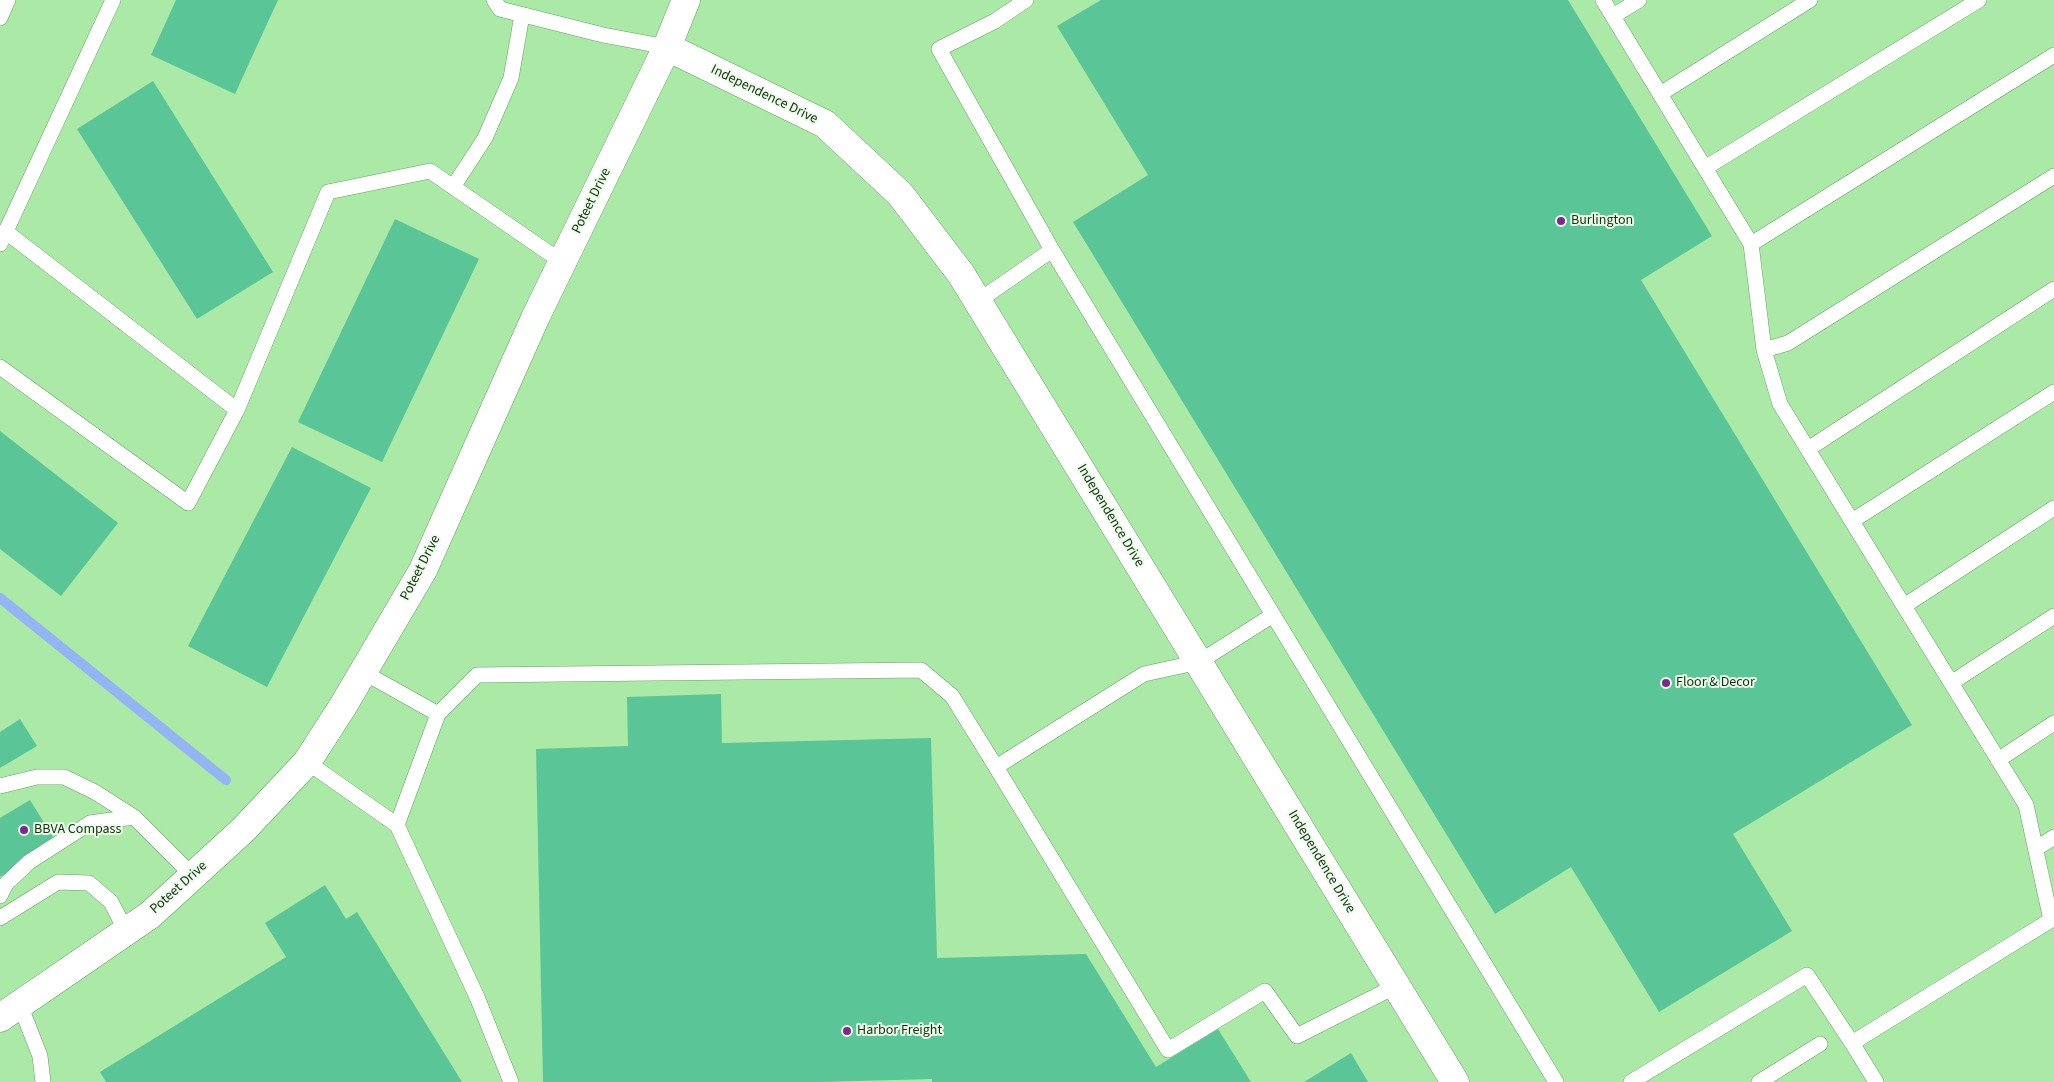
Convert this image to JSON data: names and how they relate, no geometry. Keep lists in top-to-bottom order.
{
  "streets": {
    "street": ["Independence Drive", "Poteet Drive"]
  },
  "crossings": [
    ["Independence Drive", "Poteet Drive"]
  ],
  "places": [
    "Burlington",
    "Floor & Decor",
    "BBVA Compass",
    "Harbor Freight"
  ]
}
